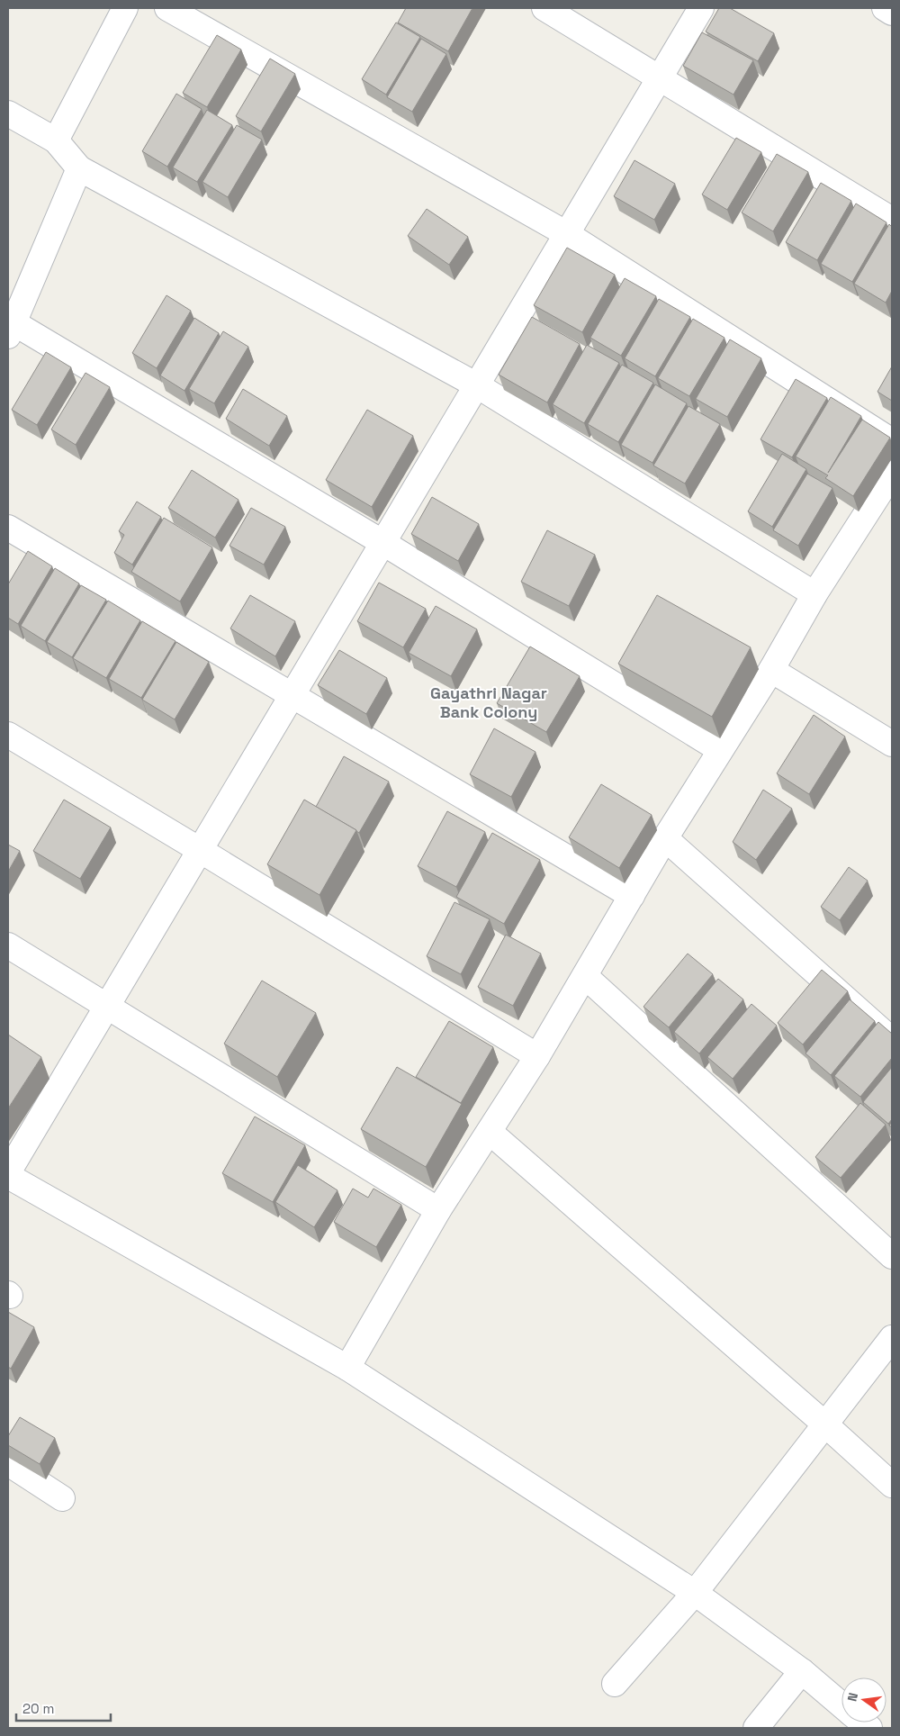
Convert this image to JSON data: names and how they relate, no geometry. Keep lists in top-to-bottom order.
{
  "districts": ["Gayathri Nagar Bank Colony"],
  "scale_bar": "20 m",
  "north": "left"
}
